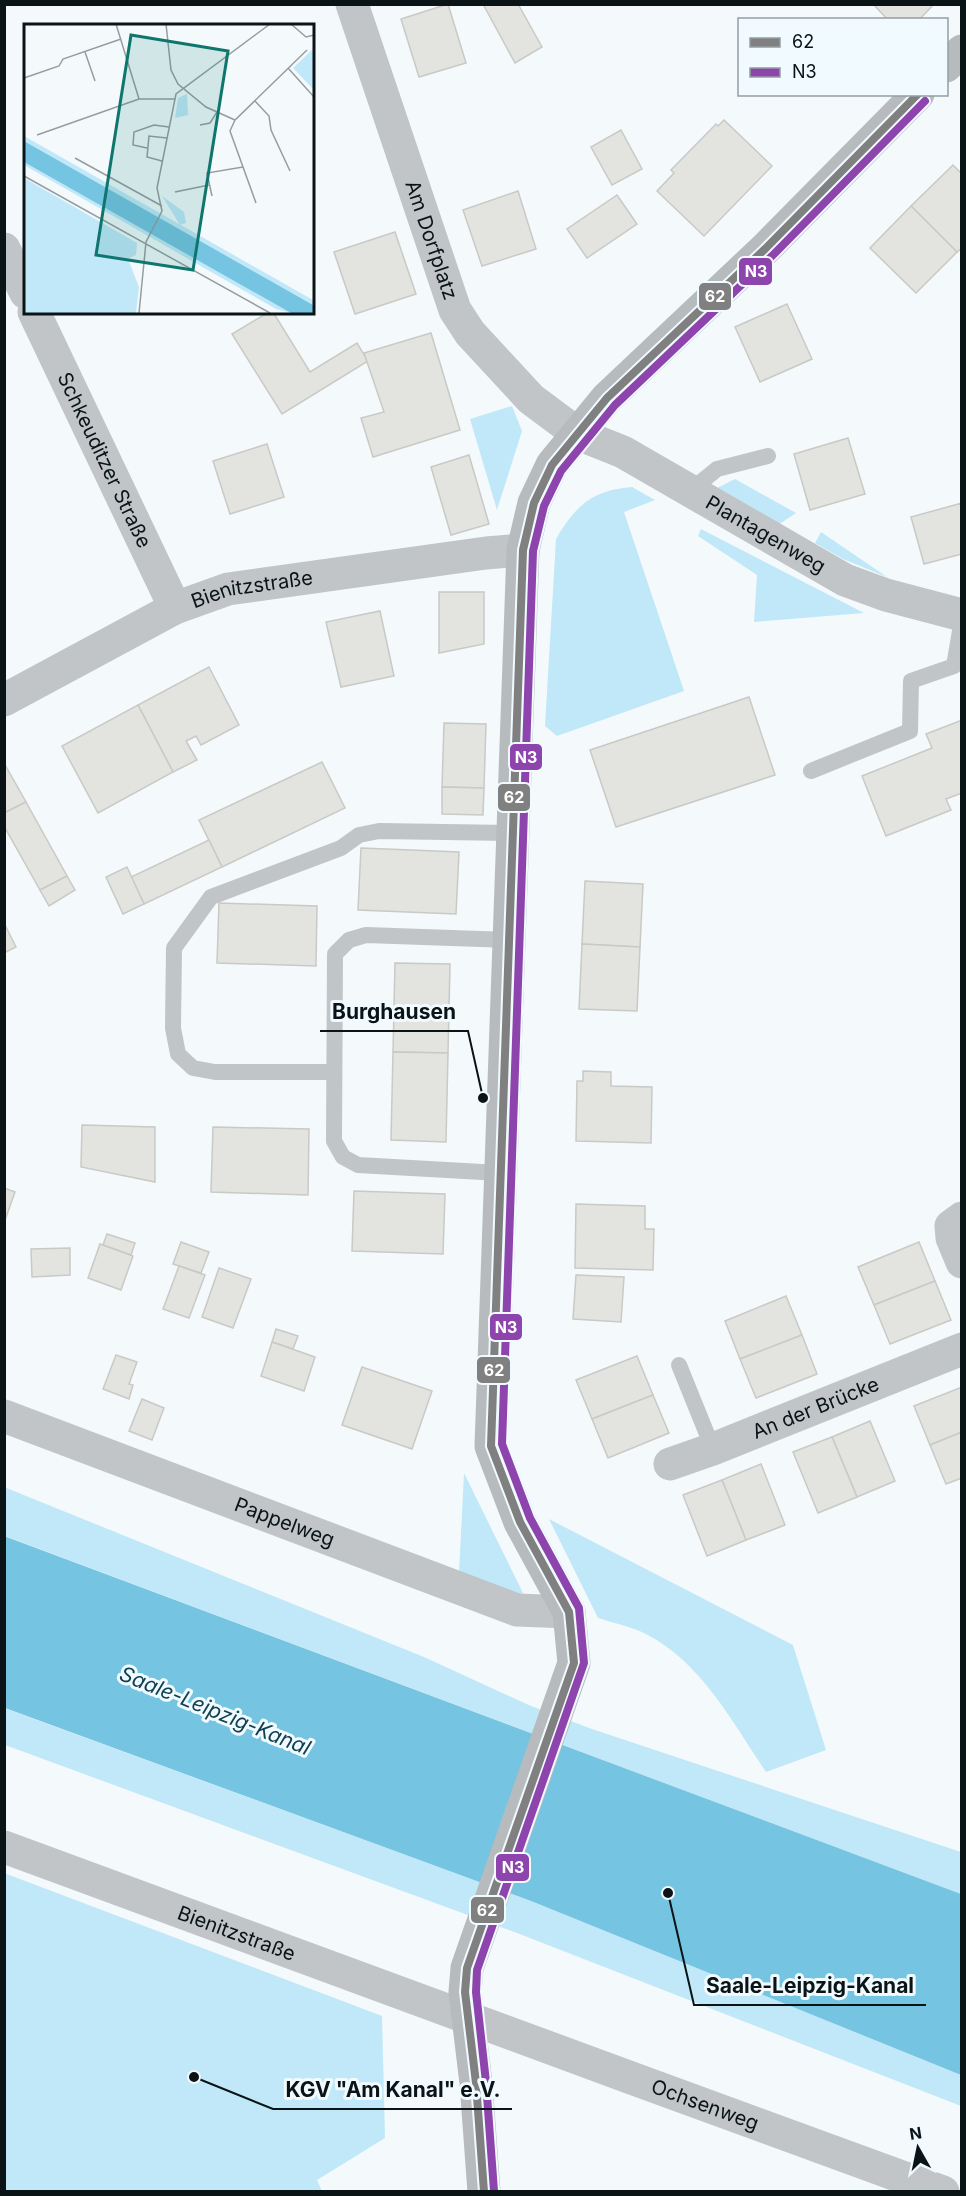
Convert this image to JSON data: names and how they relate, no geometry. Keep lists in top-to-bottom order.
{
  "streets": {
    "street": [
      "Am Dorfplatz",
      "Schkeuditzer Straße",
      "Plantagenweg",
      "Bienitzstraße",
      "An der Brücke",
      "Pappelweg",
      "Ochsenweg"
    ]
  },
  "crossings": [
    ["Am Dorfplatz", "Plantagenweg"],
    ["Schkeuditzer Straße", "Bienitzstraße"],
    ["Bienitzstraße", "Ochsenweg"]
  ],
  "water": ["Saale-Leipzig-Kanal"],
  "places": ["Burghausen", "Saale-Leipzig-Kanal", "KGV \"Am Kanal\" e.V."],
  "lines": ["transit line 62", "transit line N3"],
  "legend": ["62", "N3"],
  "north": "top"
}
